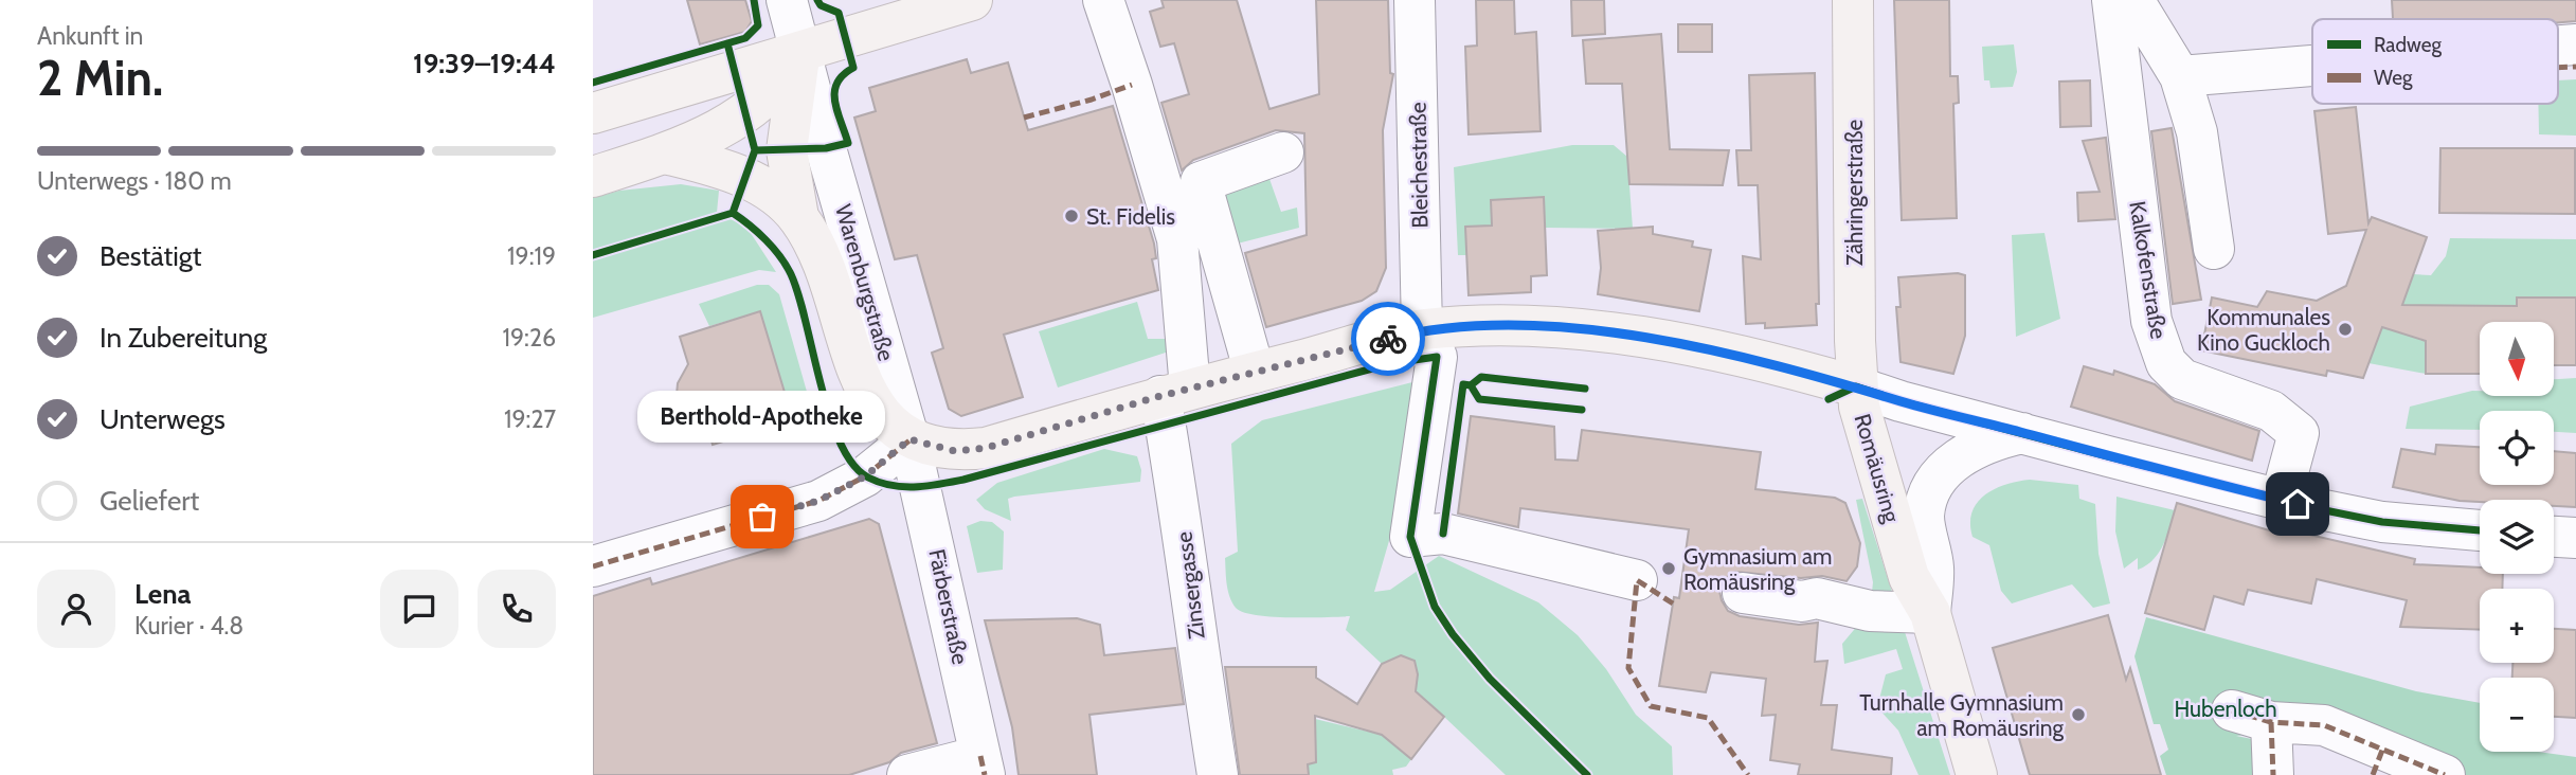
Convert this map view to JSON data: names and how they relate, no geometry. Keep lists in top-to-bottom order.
{
  "streets": {
    "main road": ["Zähringerstraße", "Warenburgstraße", "Romäusring"],
    "street": [
      "Bleichestraße",
      "Kalkofenstraße",
      "Zinsergasse",
      "Färberstraße"
    ]
  },
  "crossings": [
    ["Bleichestraße", "Romäusring"],
    ["Zähringerstraße", "Romäusring"],
    ["Warenburgstraße", "Romäusring"],
    ["Warenburgstraße", "Färberstraße"],
    ["Romäusring", "Zinsergasse"],
    ["Romäusring", "Färberstraße"]
  ],
  "parks": ["Hubenloch"],
  "places": [
    "St. Fidelis",
    "Kommunales Kino Guckloch",
    "Berthold-Apotheke",
    "Gymnasium am Romäusring",
    "Turnhalle Gymnasium am Romäusring"
  ],
  "legend": ["Radweg", "Weg"],
  "north": "bottom",
  "page": {
    "heading": ["2 Min.", "Ankunft in", "19:39–19:44"],
    "panel": ["Lena", "Kurier · 4.8"],
    "bar": "Unterwegs · 180 m",
    "list": [
      ["Bestätigt", "19:19"],
      ["In Zubereitung", "19:26"],
      ["Unterwegs", "19:27"],
      "Geliefert"
    ],
    "map_buttons": ["+", "−"],
    "bubble": "Berthold-Apotheke"
  }
}
